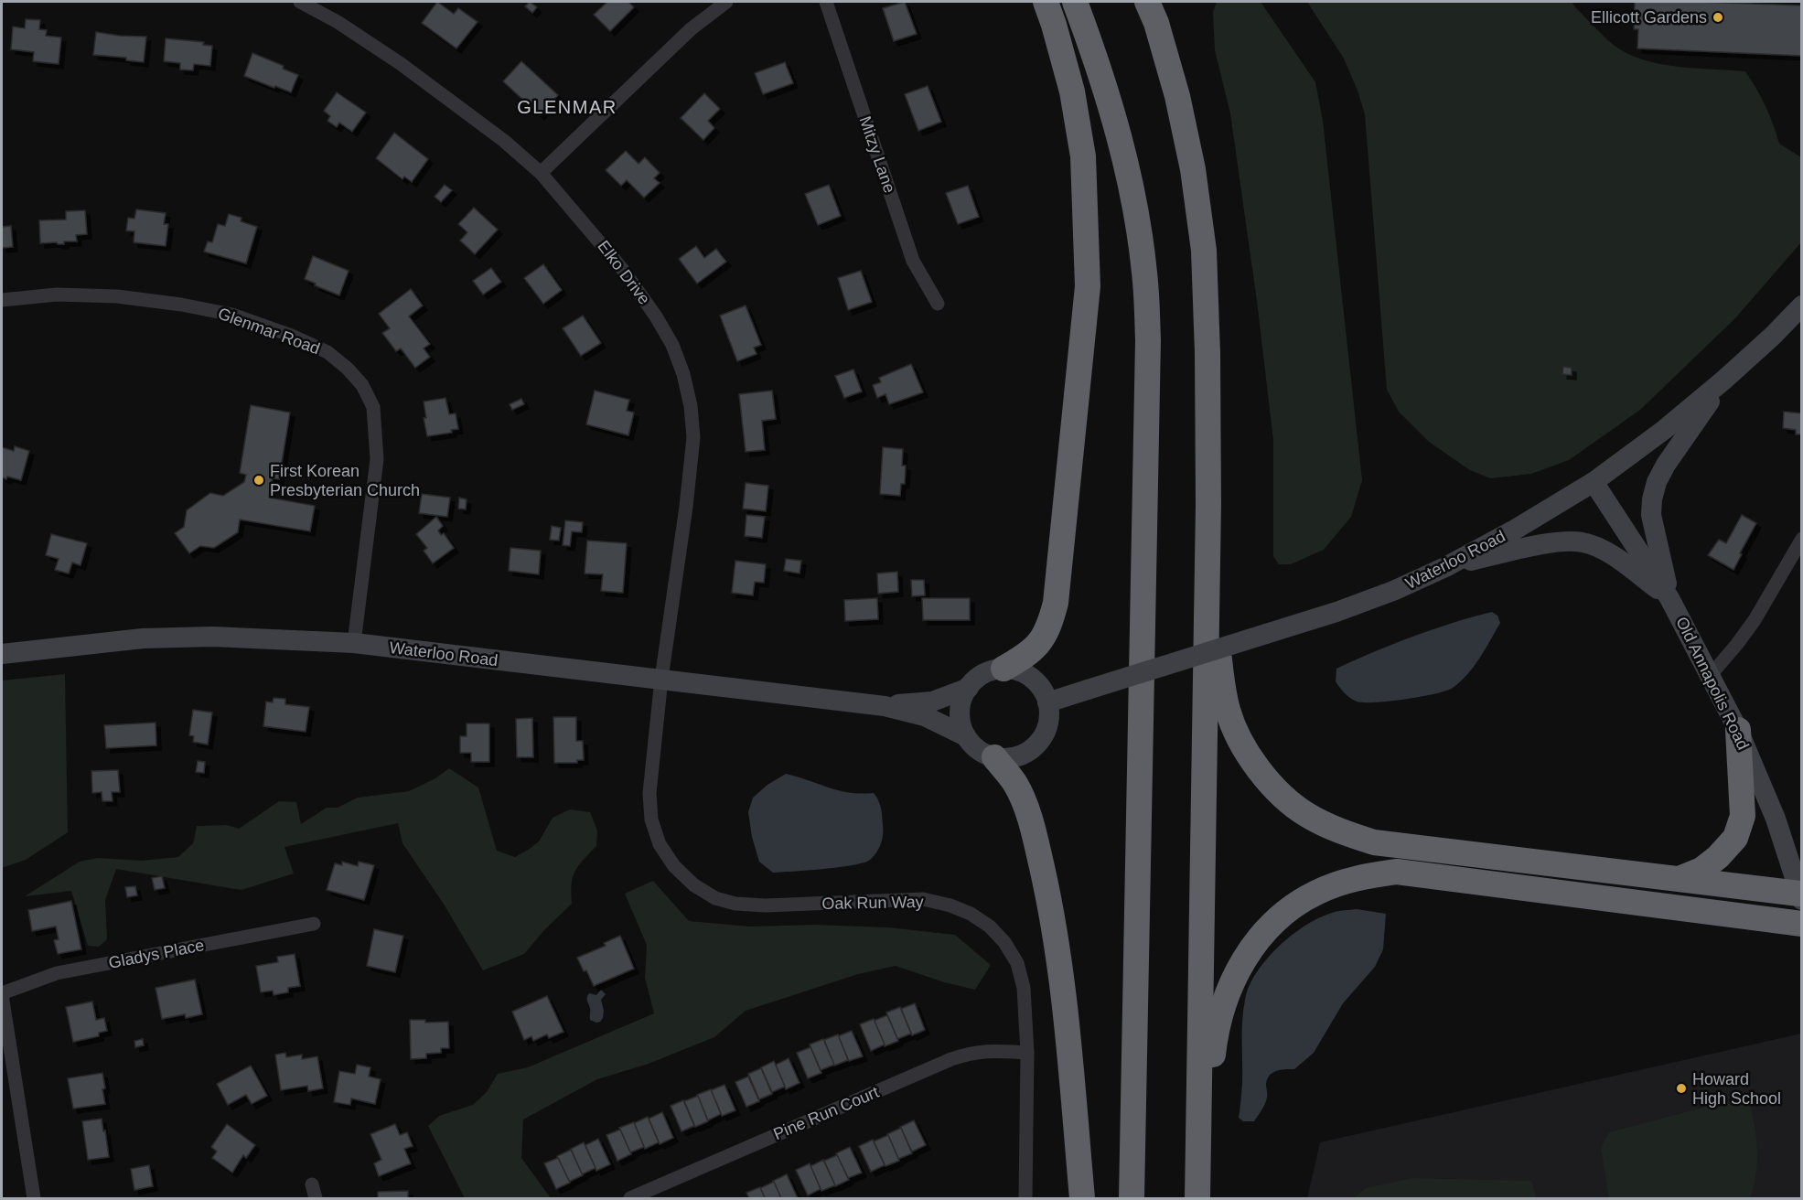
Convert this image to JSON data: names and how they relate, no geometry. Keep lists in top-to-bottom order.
{
  "streets": {
    "main road": ["Waterloo Road", "Old Annapolis Road"],
    "street": [
      "Mitzy Lane",
      "Elko Drive",
      "Glenmar Road",
      "Oak Run Way",
      "Gladys Place",
      "Pine Run Court"
    ]
  },
  "crossings": [
    ["Elko Drive", "Waterloo Road"],
    ["Elko Drive", "Oak Run Way"],
    ["Glenmar Road", "Waterloo Road"],
    ["Waterloo Road", "Old Annapolis Road"],
    ["Waterloo Road", "Oak Run Way"],
    ["Oak Run Way", "Pine Run Court"]
  ],
  "districts": ["GLENMAR"],
  "places": ["Ellicott Gardens", "First Korean Presbyterian Church", "Howard High School"]
}
